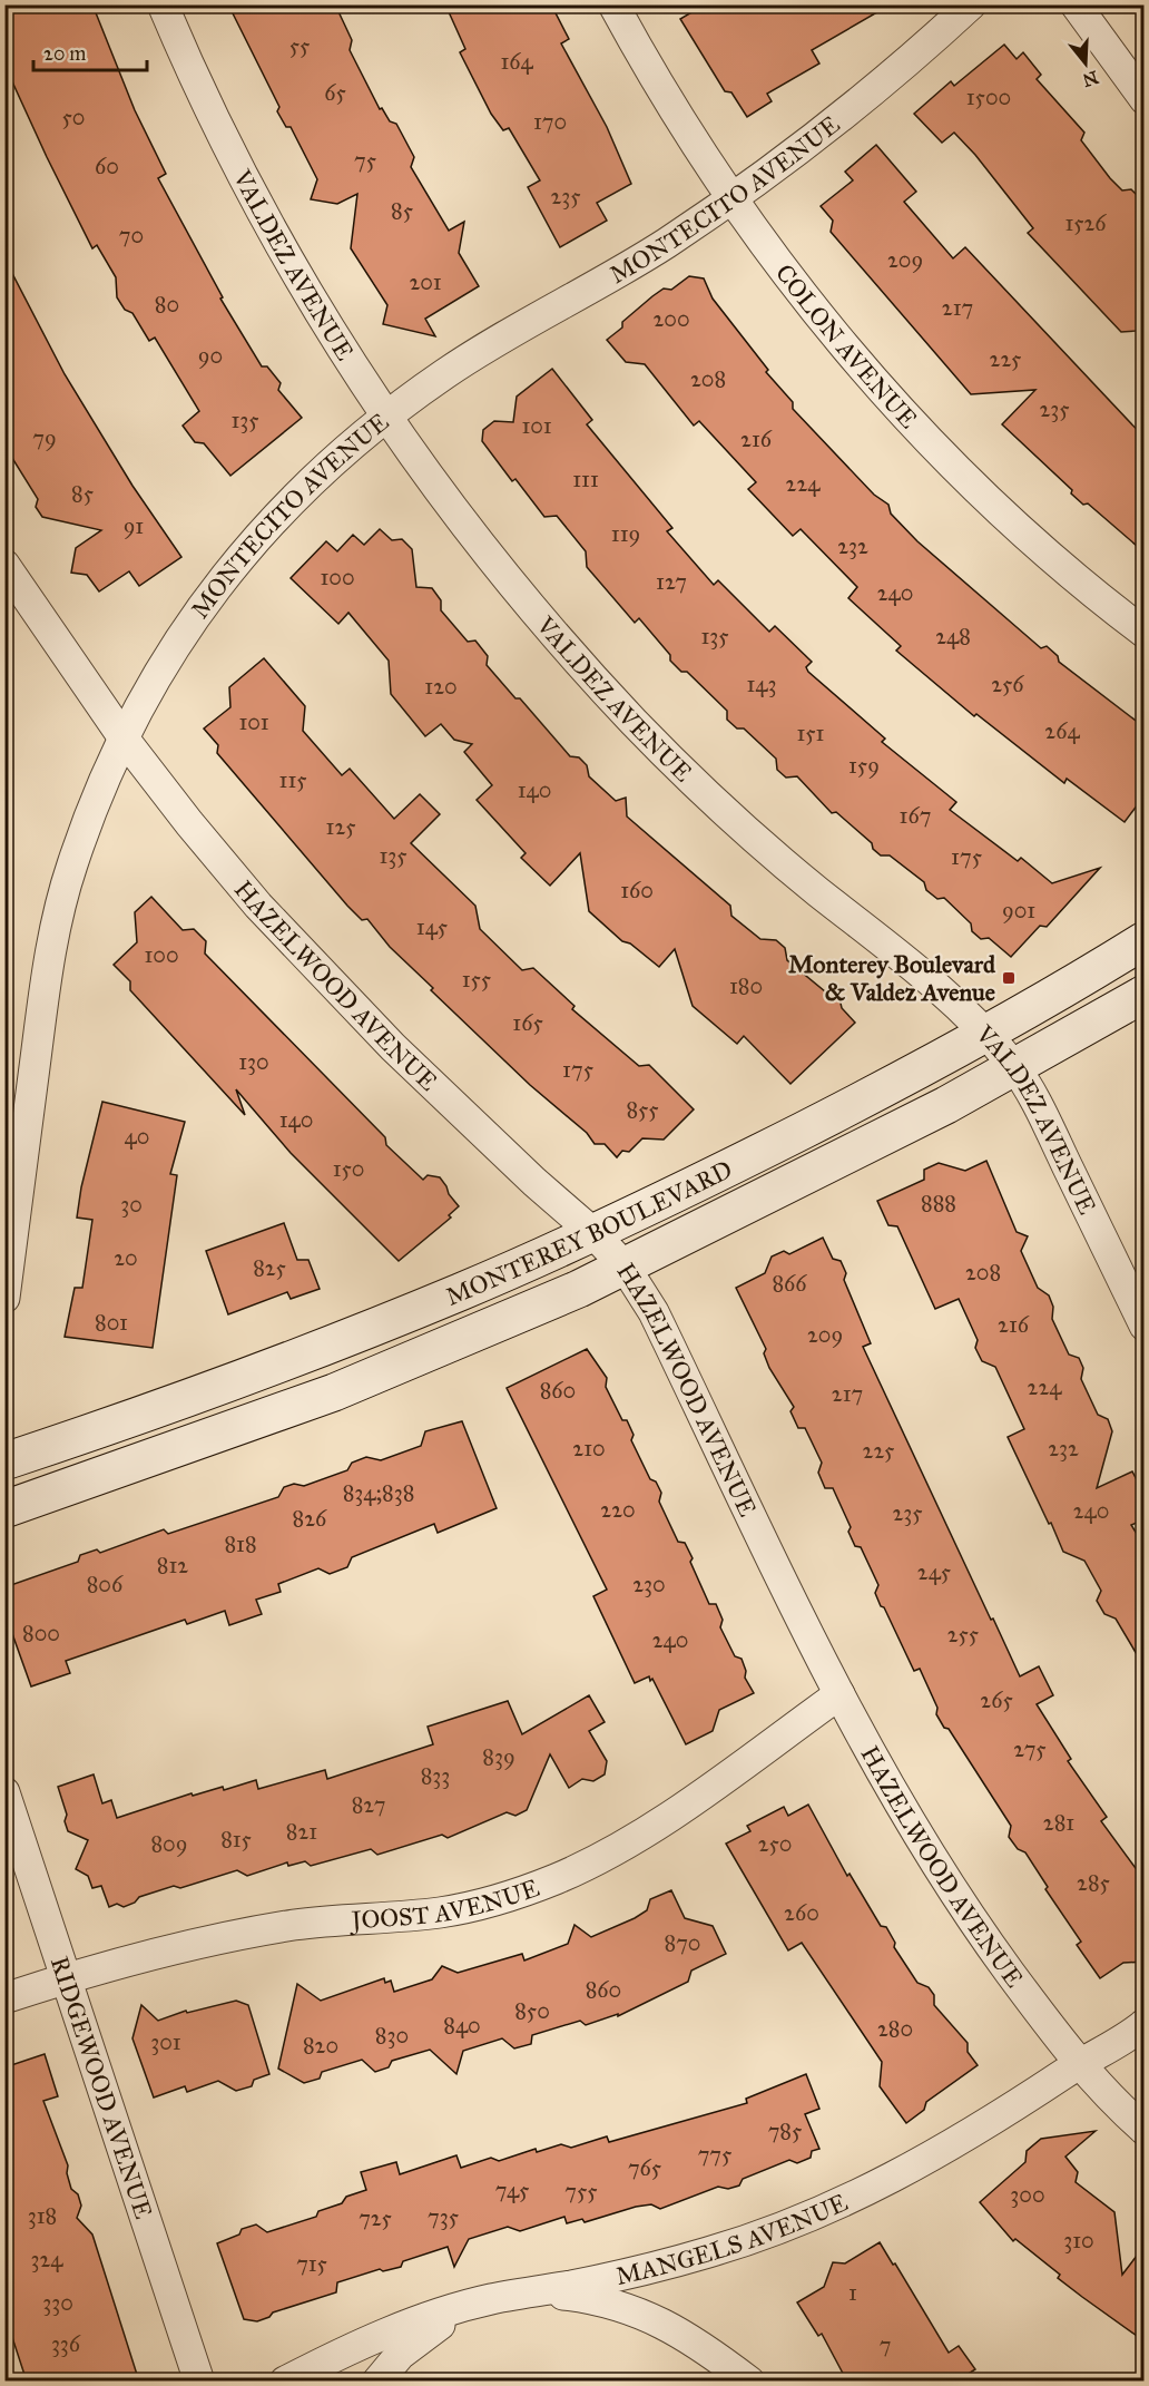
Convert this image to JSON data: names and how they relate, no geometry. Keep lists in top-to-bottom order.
{
  "streets": {
    "main road": ["MONTEREY BOULEVARD"],
    "street": [
      "MONTECITO AVENUE",
      "VALDEZ AVENUE",
      "COLON AVENUE",
      "HAZELWOOD AVENUE",
      "JOOST AVENUE",
      "RIDGEWOOD AVENUE",
      "MANGELS AVENUE"
    ]
  },
  "crossings": [
    ["MONTECITO AVENUE", "VALDEZ AVENUE"],
    ["MONTECITO AVENUE", "COLON AVENUE"],
    ["MONTECITO AVENUE", "HAZELWOOD AVENUE"],
    ["VALDEZ AVENUE", "MONTEREY BOULEVARD"],
    ["HAZELWOOD AVENUE", "MONTEREY BOULEVARD"],
    ["HAZELWOOD AVENUE", "JOOST AVENUE"],
    ["HAZELWOOD AVENUE", "MANGELS AVENUE"],
    ["JOOST AVENUE", "RIDGEWOOD AVENUE"]
  ],
  "places": {
    "transit": ["Monterey Boulevard & Valdez Avenue"]
  },
  "house_numbers": [
    "55",
    "164",
    "65",
    "1500",
    "50",
    "170",
    "75",
    "60",
    "235",
    "85",
    "1526",
    "70",
    "209",
    "201",
    "80",
    "217",
    "200",
    "90",
    "225",
    "208",
    "235",
    "135",
    "101",
    "79",
    "216",
    "111",
    "224",
    "85",
    "91",
    "119",
    "232",
    "100",
    "127",
    "240",
    "135",
    "248",
    "143",
    "256",
    "120",
    "101",
    "264",
    "151",
    "159",
    "115",
    "140",
    "167",
    "125",
    "135",
    "175",
    "160",
    "901",
    "145",
    "100",
    "155",
    "180",
    "165",
    "130",
    "175",
    "855",
    "140",
    "40",
    "150",
    "888",
    "30",
    "20",
    "825",
    "208",
    "866",
    "801",
    "216",
    "209",
    "224",
    "860",
    "217",
    "210",
    "232",
    "225",
    "834;838",
    "220",
    "240",
    "235",
    "826",
    "818",
    "812",
    "245",
    "806",
    "230",
    "800",
    "255",
    "240",
    "265",
    "275",
    "839",
    "833",
    "827",
    "281",
    "821",
    "815",
    "809",
    "250",
    "285",
    "260",
    "870",
    "860",
    "850",
    "840",
    "280",
    "830",
    "301",
    "820",
    "785",
    "775",
    "765",
    "745",
    "755",
    "300",
    "318",
    "735",
    "725",
    "310",
    "324",
    "715",
    "1",
    "330",
    "336",
    "7"
  ],
  "scale_bar": "20 m",
  "north": "bottom"
}
